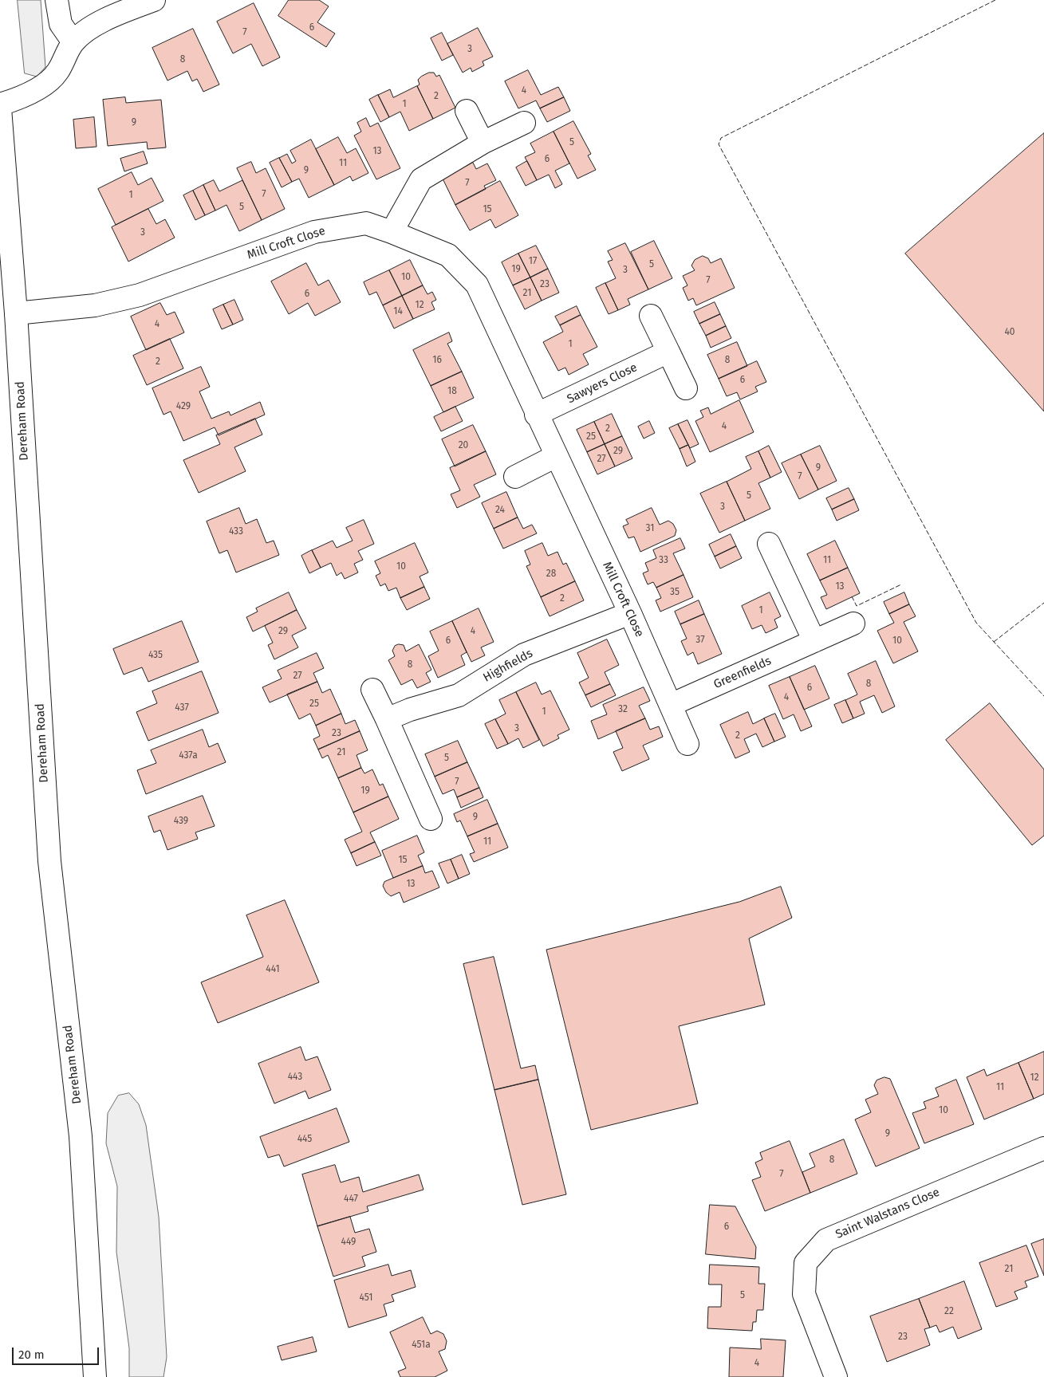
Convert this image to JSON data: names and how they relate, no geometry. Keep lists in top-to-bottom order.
{
  "streets": {
    "main road": [
      "Mill Croft Close",
      "Sawyers Close",
      "Dereham Road",
      "Highfields",
      "Greenfields",
      "Saint Walstans Close"
    ]
  },
  "crossings": [
    ["Mill Croft Close", "Sawyers Close"],
    ["Mill Croft Close", "Dereham Road"],
    ["Mill Croft Close", "Highfields"],
    ["Mill Croft Close", "Greenfields"]
  ],
  "house_numbers": [
    "6",
    "7",
    "3",
    "8",
    "4",
    "2",
    "1",
    "9",
    "5",
    "13",
    "6",
    "11",
    "9",
    "7",
    "7",
    "1",
    "5",
    "15",
    "3",
    "17",
    "5",
    "19",
    "3",
    "10",
    "7",
    "23",
    "21",
    "6",
    "12",
    "14",
    "4",
    "40",
    "1",
    "16",
    "8",
    "2",
    "6",
    "18",
    "429",
    "4",
    "2",
    "25",
    "20",
    "29",
    "27",
    "9",
    "7",
    "5",
    "3",
    "24",
    "31",
    "433",
    "33",
    "11",
    "10",
    "28",
    "13",
    "35",
    "2",
    "1",
    "29",
    "4",
    "37",
    "6",
    "10",
    "435",
    "8",
    "27",
    "8",
    "6",
    "4",
    "25",
    "437",
    "32",
    "1",
    "3",
    "23",
    "2",
    "21",
    "437a",
    "5",
    "7",
    "19",
    "9",
    "439",
    "11",
    "15",
    "13",
    "441",
    "443",
    "12",
    "11",
    "10",
    "9",
    "445",
    "8",
    "7",
    "447",
    "6",
    "449",
    "21",
    "5",
    "451",
    "22",
    "23",
    "451a",
    "4"
  ],
  "scale_bar": "20 m"
}
